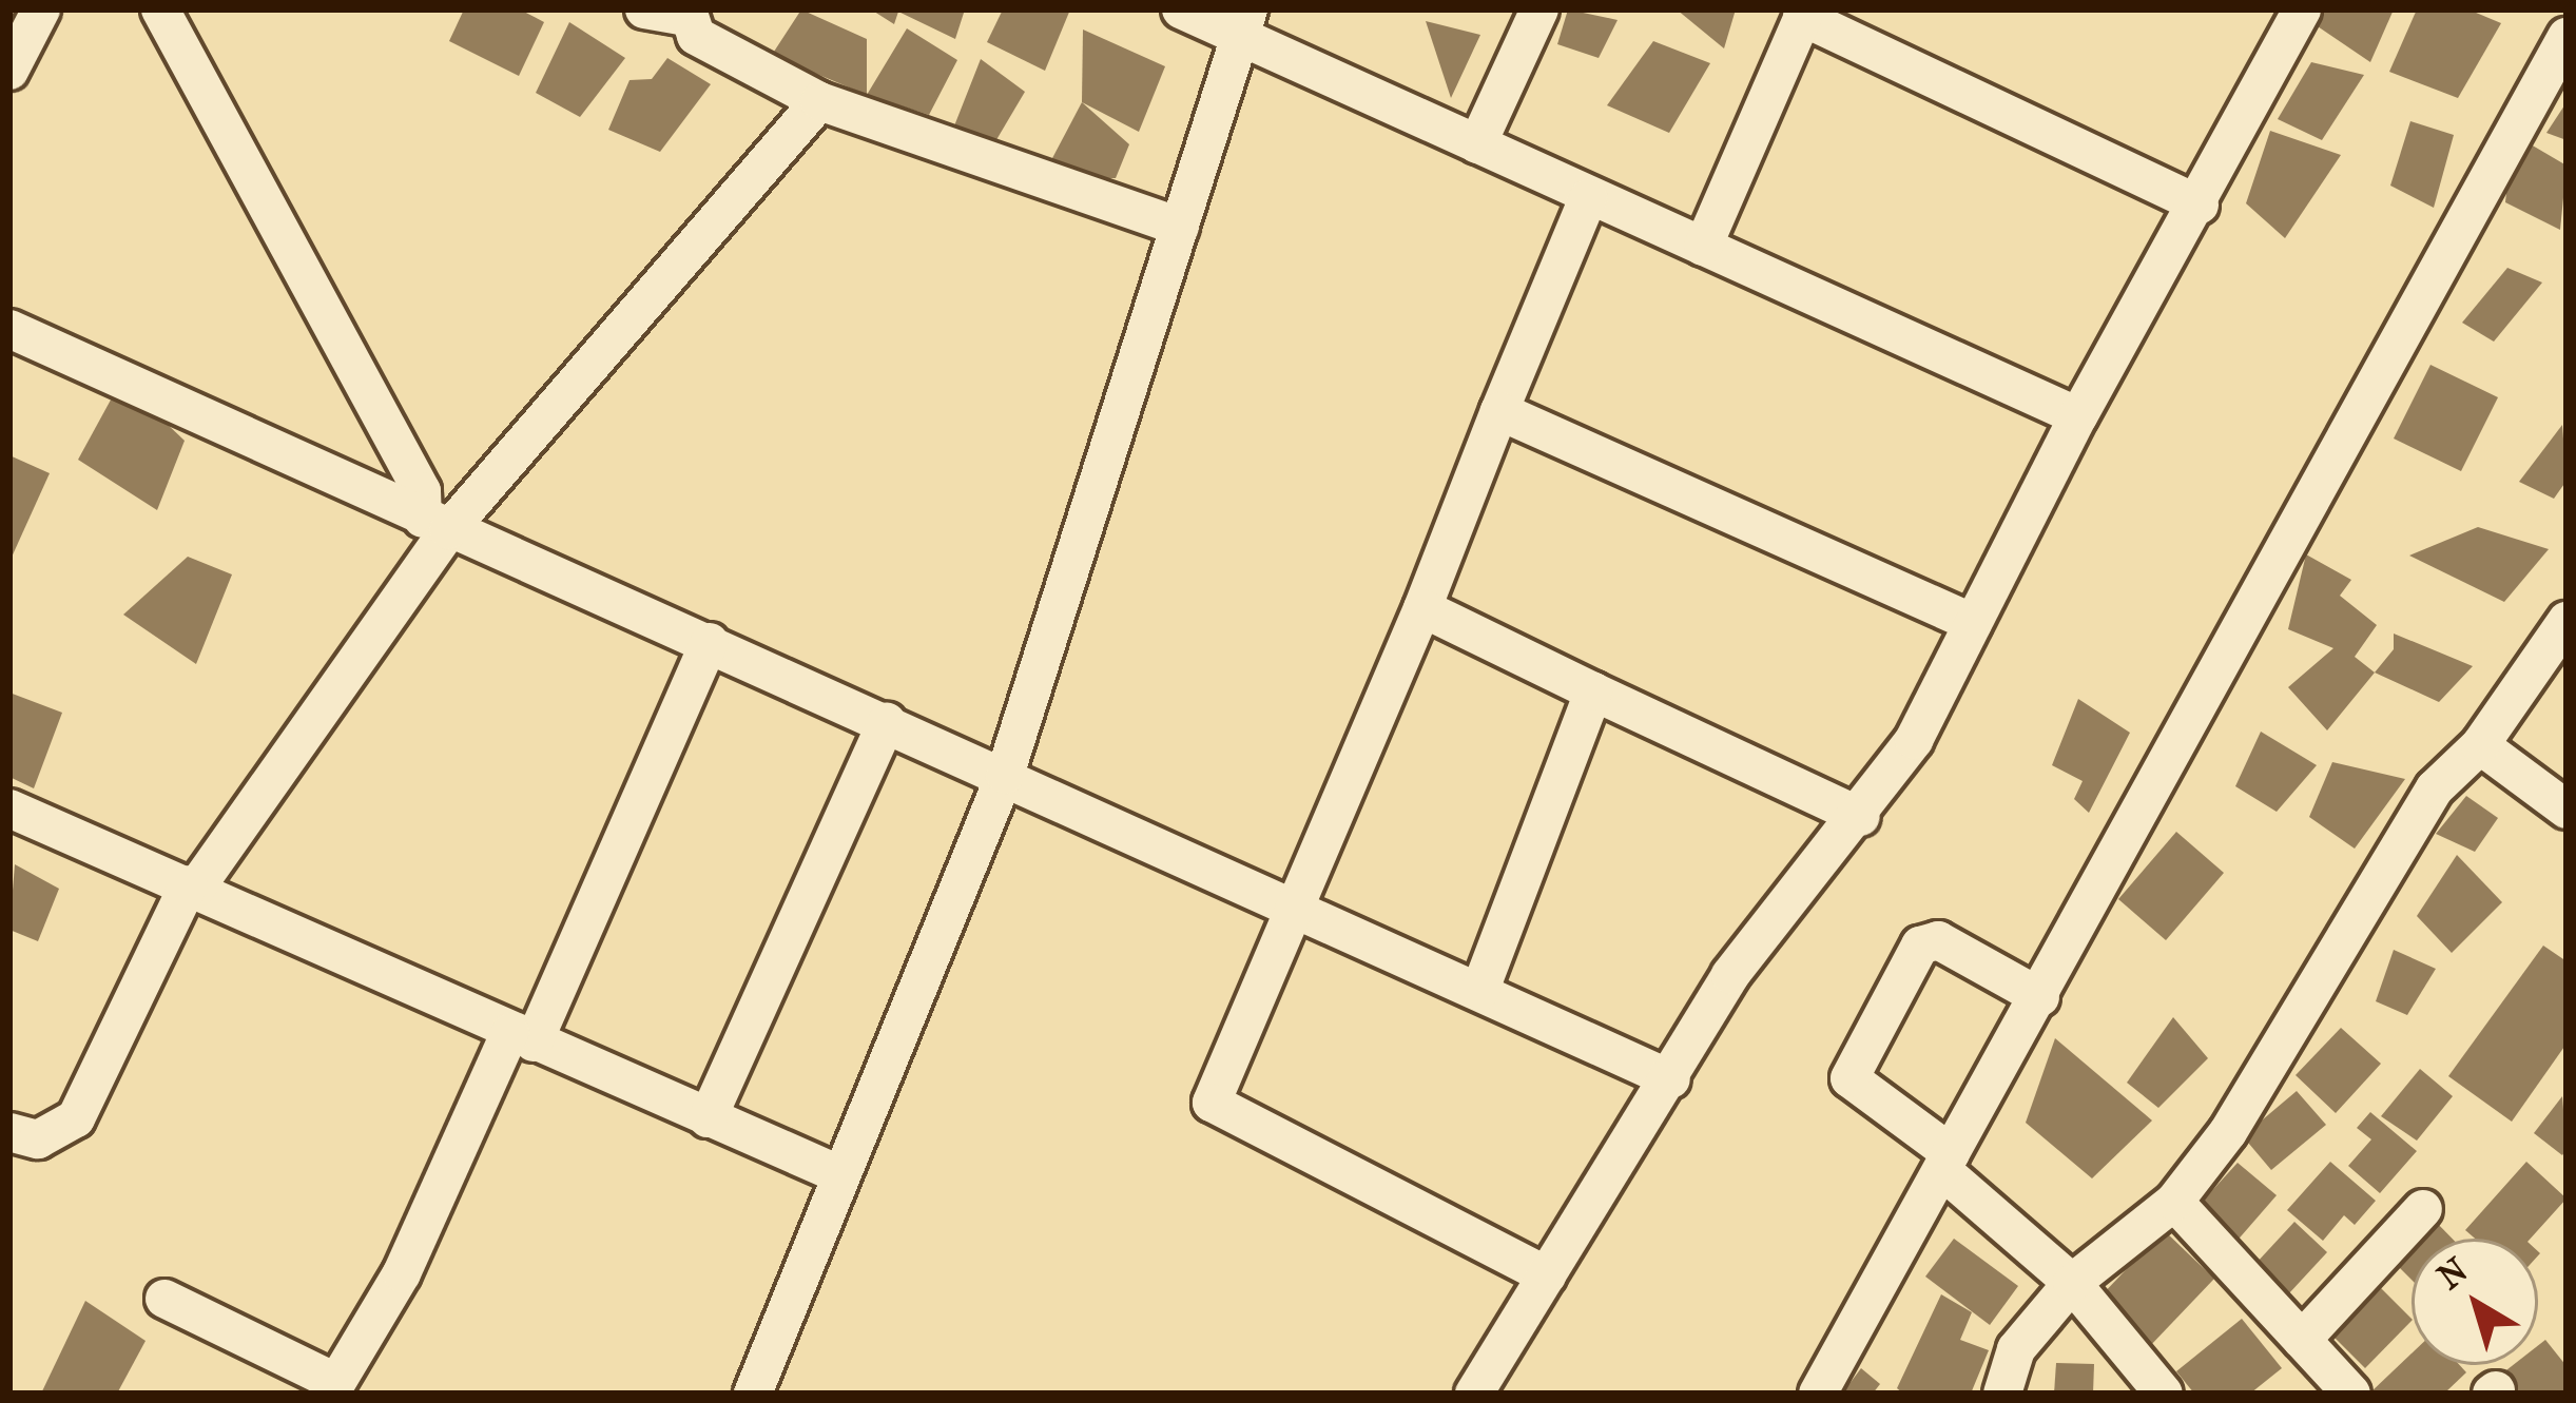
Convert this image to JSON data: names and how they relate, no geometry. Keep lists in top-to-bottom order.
{
  "north": "top left"
}
